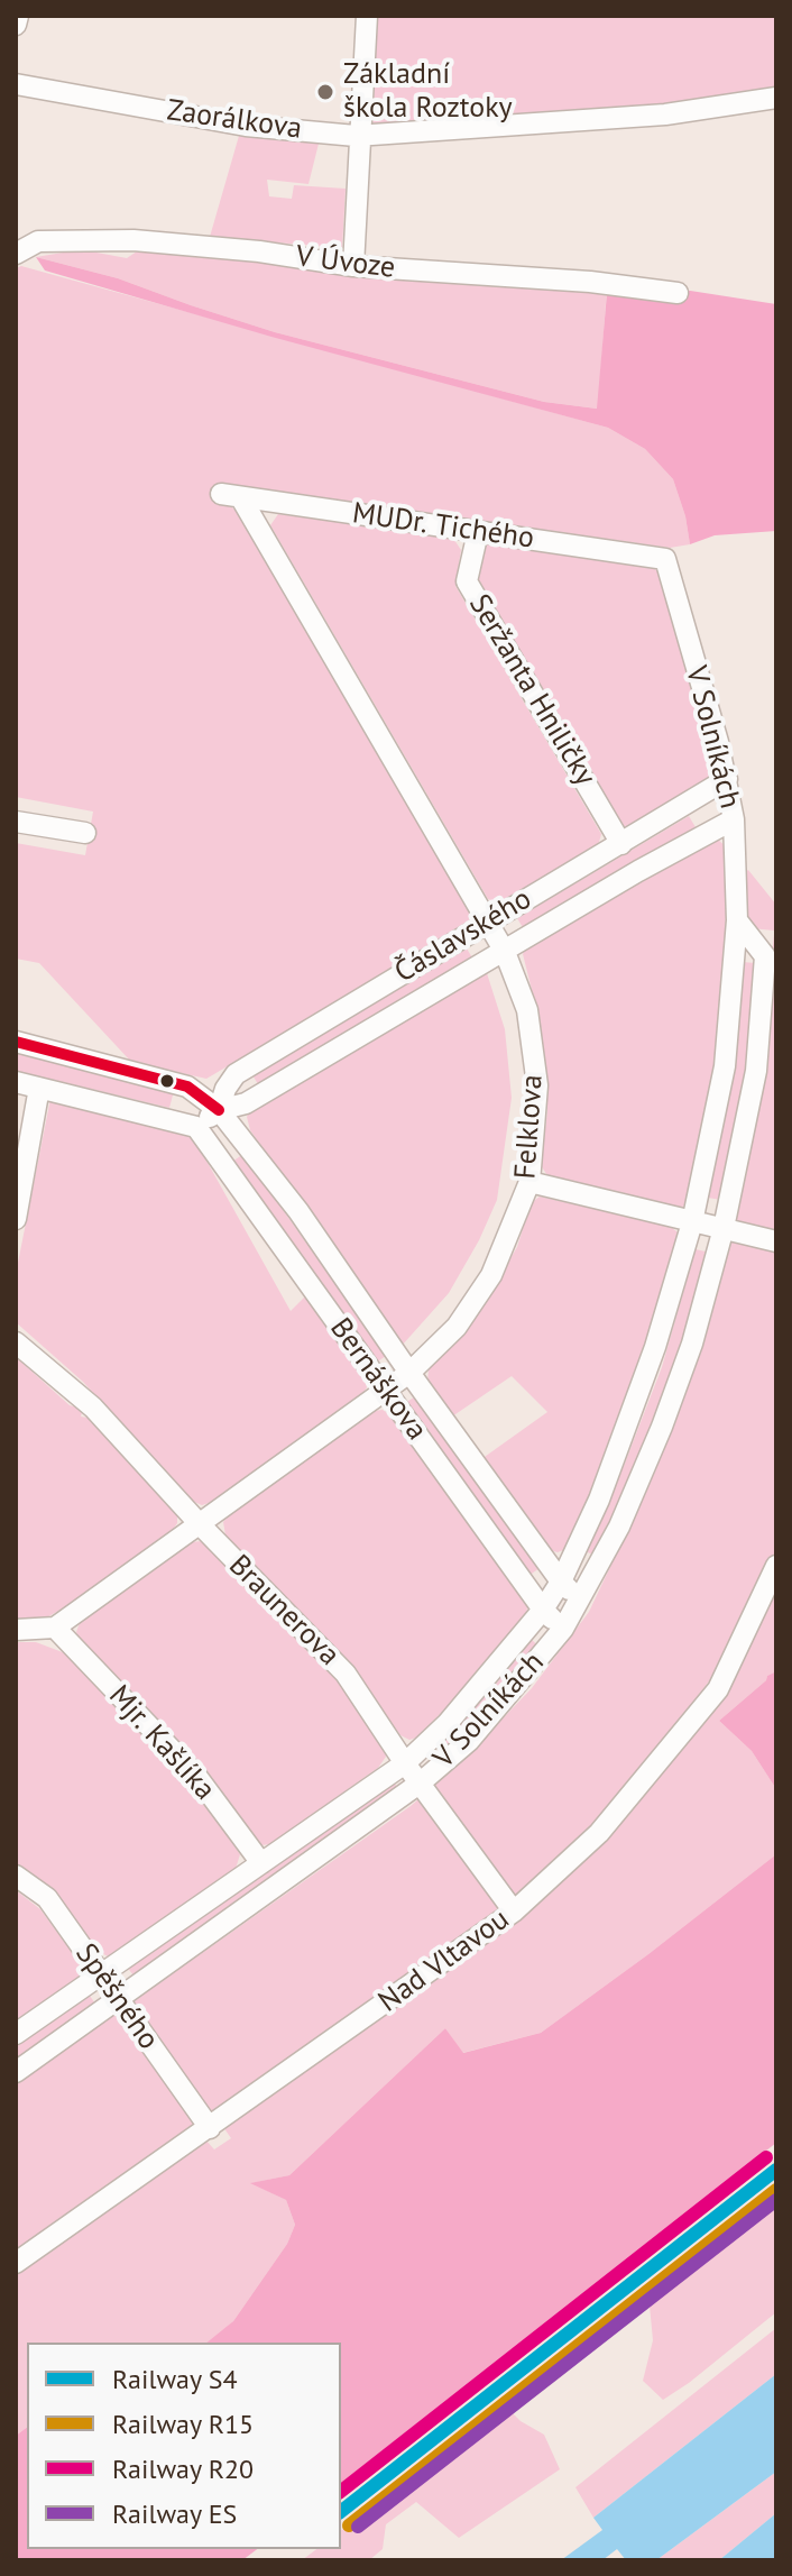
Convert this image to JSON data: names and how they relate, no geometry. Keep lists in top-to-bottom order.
{
  "streets": {
    "street": [
      "Zaorálkova",
      "V Úvoze",
      "MUDr. Tichého",
      "Seržanta Hniličky",
      "V Solníkách",
      "Čáslavského",
      "Felklova",
      "Bernáškova",
      "Braunerova",
      "Mjr. Kašlíka",
      "Nad Vltavou",
      "Spěšného"
    ]
  },
  "crossings": [
    ["MUDr. Tichého", "Seržanta Hniličky"],
    ["MUDr. Tichého", "V Solníkách"],
    ["MUDr. Tichého", "Felklova"],
    ["Seržanta Hniličky", "Čáslavského"],
    ["V Solníkách", "Čáslavského"],
    ["V Solníkách", "Bernáškova"],
    ["V Solníkách", "Braunerova"],
    ["V Solníkách", "Mjr. Kašlíka"],
    ["V Solníkách", "Spěšného"],
    ["Čáslavského", "Felklova"],
    ["Čáslavského", "Bernáškova"],
    ["Felklova", "Bernáškova"],
    ["Felklova", "Braunerova"],
    ["Felklova", "Mjr. Kašlíka"],
    ["Braunerova", "Nad Vltavou"],
    ["Nad Vltavou", "Spěšného"]
  ],
  "places": ["Základní škola Roztoky"],
  "lines": [
    "rail line R20",
    "rail line S4",
    "rail line R15",
    "rail line ES"
  ],
  "legend": [
    "Railway S4",
    "Railway R15",
    "Railway R20",
    "Railway ES"
  ]
}
